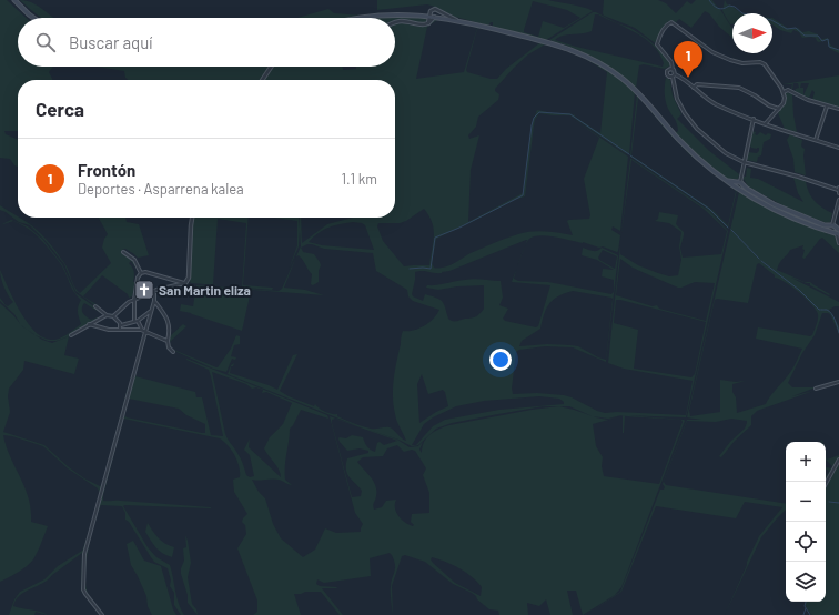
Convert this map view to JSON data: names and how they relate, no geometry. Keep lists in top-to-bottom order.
{
  "places": {
    "church": ["San Martin eliza"]
  },
  "north": "right",
  "page": {
    "search": "Buscar aquí",
    "pins": "1",
    "heading": "Cerca",
    "list": [
      {
        "mark": "1",
        "name": "Frontón",
        "note": "Deportes · Asparrena kalea",
        "value": "1.1 km"
      }
    ],
    "map_buttons": ["+", "−"]
  }
}
